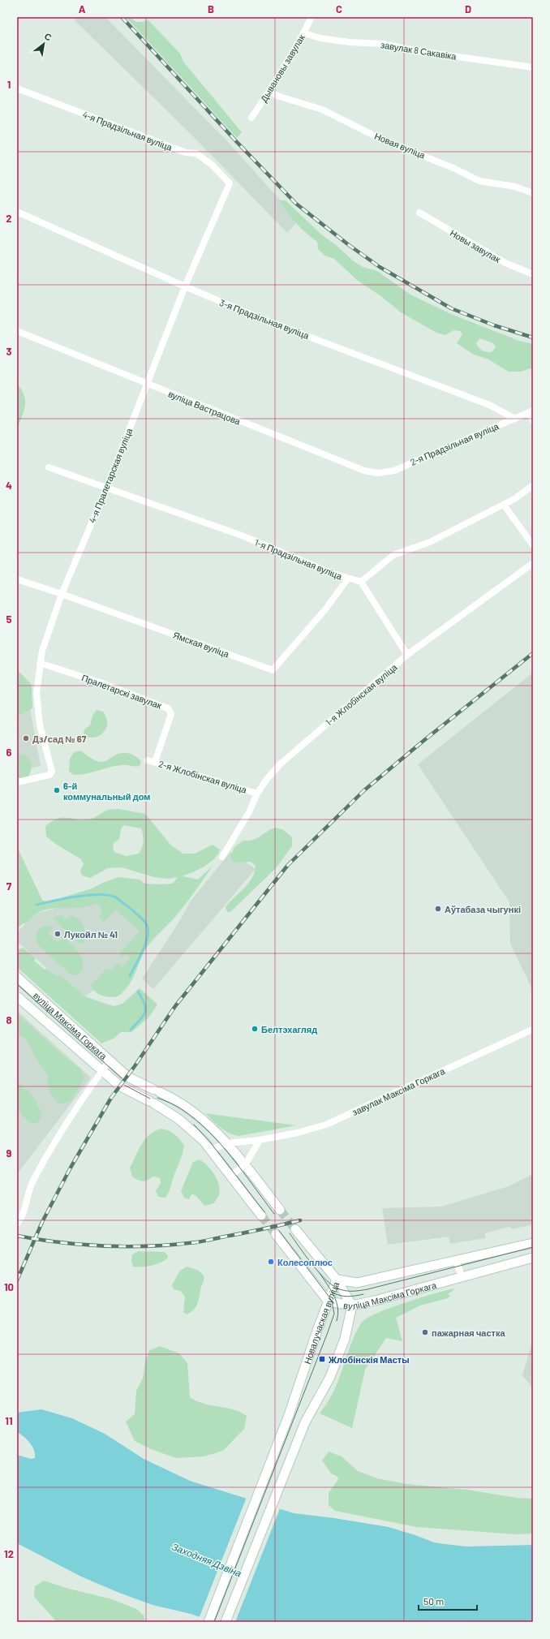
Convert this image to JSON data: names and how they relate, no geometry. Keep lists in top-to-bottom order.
{
  "streets": {
    "main road": ["вуліца Максіма Горкага", "Новалучаская вуліца"],
    "street": [
      "завулак 8 Сакавіка",
      "Дывановы завулак",
      "4-я Прадзільная вуліца",
      "Новая вуліца",
      "Новы завулак",
      "3-я Прадзільная вуліца",
      "вуліца Вастрацова",
      "2-я Прадзільная вуліца",
      "4-я Пралетарская вуліца",
      "1-я Прадзільная вуліца",
      "Ямская вуліца",
      "Пралетарскі завулак",
      "1-я Жлобінская вуліца",
      "2-я Жлобінская вуліца",
      "завулак Максіма Горкага"
    ]
  },
  "crossings": [
    ["завулак 8 Сакавіка", "Дывановы завулак"],
    ["Дывановы завулак", "Новая вуліца"],
    ["4-я Прадзільная вуліца", "4-я Пралетарская вуліца"],
    ["3-я Прадзільная вуліца", "2-я Прадзільная вуліца"],
    ["3-я Прадзільная вуліца", "4-я Пралетарская вуліца"],
    ["вуліца Вастрацова", "2-я Прадзільная вуліца"],
    ["вуліца Вастрацова", "4-я Пралетарская вуліца"],
    ["4-я Пралетарская вуліца", "1-я Прадзільная вуліца"],
    ["4-я Пралетарская вуліца", "Ямская вуліца"],
    ["4-я Пралетарская вуліца", "Пралетарскі завулак"],
    ["1-я Прадзільная вуліца", "Ямская вуліца"],
    ["Пралетарскі завулак", "2-я Жлобінская вуліца"],
    ["1-я Жлобінская вуліца", "2-я Жлобінская вуліца"],
    ["вуліца Максіма Горкага", "завулак Максіма Горкага"],
    ["вуліца Максіма Горкага", "Новалучаская вуліца"]
  ],
  "water": ["Заходняя Дзвіна"],
  "places": {
    "other": [
      "Дз/сад № 67",
      "6-й коммунальный дом",
      "Аўтабаза чыгункі",
      "Лукойл № 41",
      "Белтэхагляд",
      "Колесоплюс",
      "пажарная частка"
    ],
    "transit": ["Жлобінскія Масты"]
  },
  "scale_bar": "50 m",
  "north": "top right",
  "grid": {
    "columns": [
      "A",
      "B",
      "C",
      "D"
    ],
    "rows": [
      "1",
      "2",
      "3",
      "4",
      "5",
      "6",
      "7",
      "8",
      "9",
      "10",
      "11",
      "12"
    ]
  }
}
